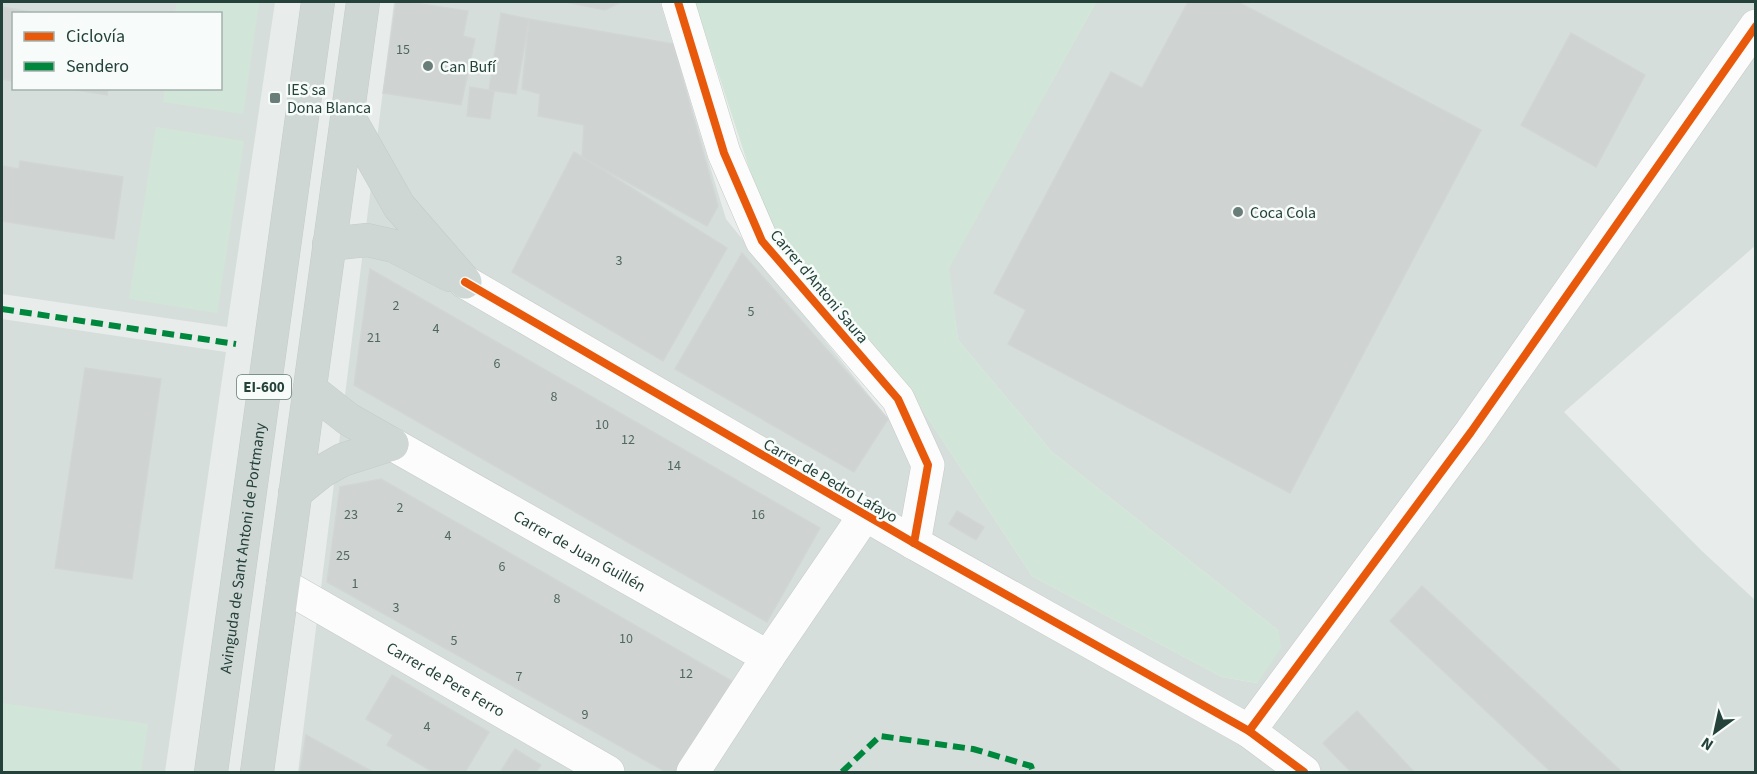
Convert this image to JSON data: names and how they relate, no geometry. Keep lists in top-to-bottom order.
{
  "streets": {
    "main road": ["EI-600", "Avinguda de Sant Antoni de Portmany"],
    "street": [
      "Carrer d'Antoni Saura",
      "Carrer de Pedro Lafayo",
      "Carrer de Juan Guillén",
      "Carrer de Pere Ferro"
    ]
  },
  "crossings": [
    ["Carrer d'Antoni Saura", "Carrer de Pedro Lafayo"],
    ["EI-600", "Carrer de Pere Ferro"]
  ],
  "places": {
    "other": ["Can Bufí", "Coca Cola"],
    "transit": ["IES sa Dona Blanca"]
  },
  "house_numbers": [
    "15",
    "3",
    "2",
    "5",
    "4",
    "21",
    "6",
    "8",
    "10",
    "12",
    "14",
    "2",
    "23",
    "16",
    "4",
    "25",
    "6",
    "1",
    "8",
    "3",
    "10",
    "5",
    "12",
    "7",
    "9",
    "4"
  ],
  "legend": ["Ciclovía", "Sendero"],
  "north": "bottom left"
}
